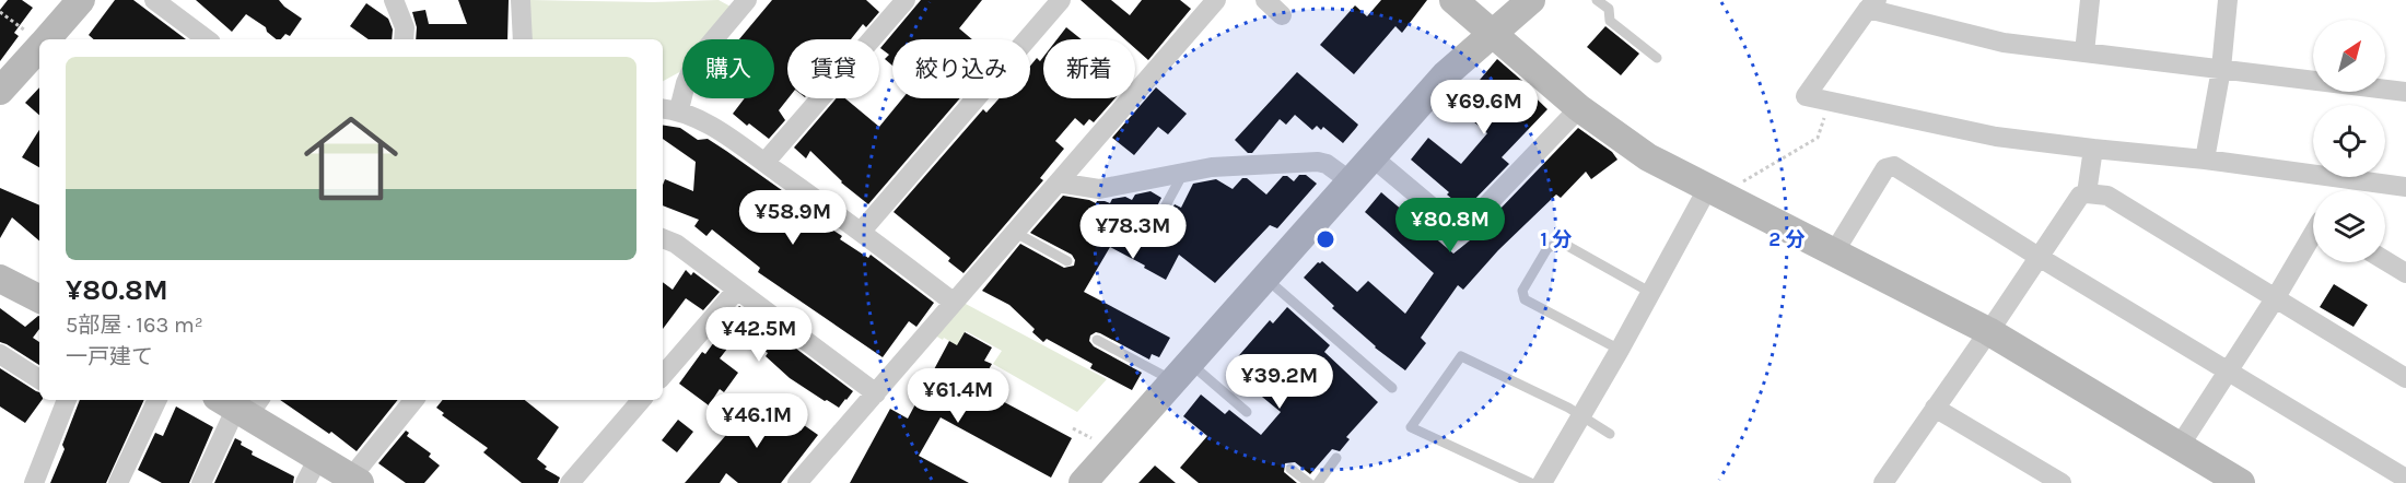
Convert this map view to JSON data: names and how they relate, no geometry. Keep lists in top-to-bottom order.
{
  "north": "top right",
  "page": {
    "chip": [
      "購入",
      "賃貸",
      "絞り込み",
      "新着"
    ],
    "list": [
      {
        "name": "¥80.8M",
        "note": "5部屋 · 163 m² · 一戸建て"
      }
    ],
    "price": [
      "¥69.6M",
      "¥58.9M",
      "¥80.8M",
      "¥78.3M",
      "¥42.5M",
      "¥39.2M",
      "¥61.4M",
      "¥46.1M"
    ]
  },
  "rings": ["1 分", "2 分"]
}
